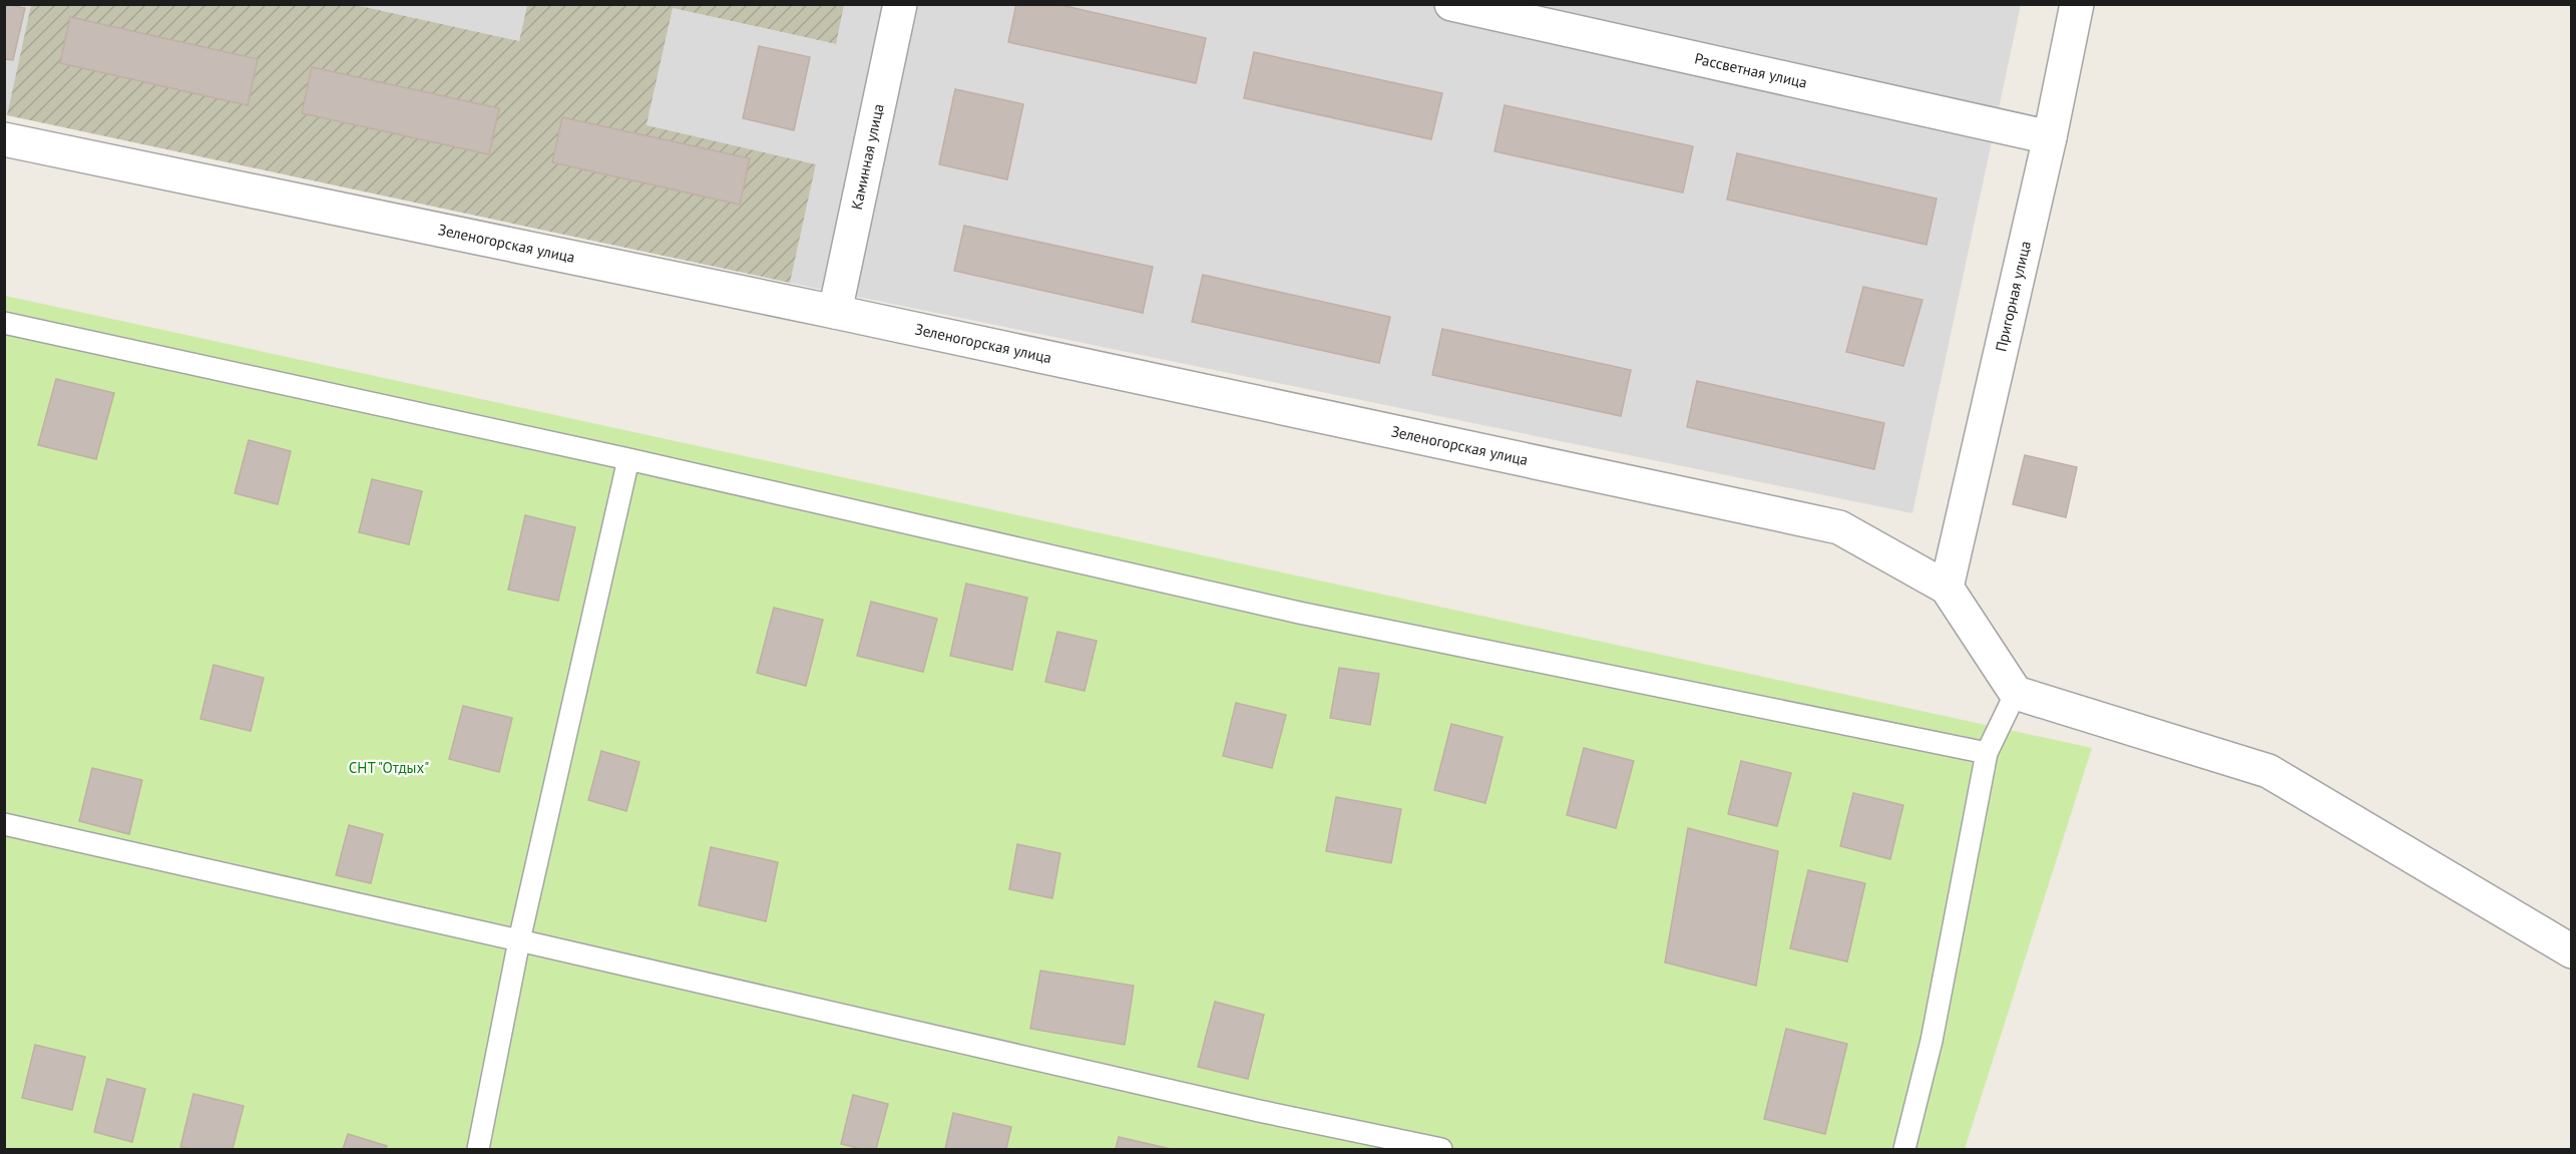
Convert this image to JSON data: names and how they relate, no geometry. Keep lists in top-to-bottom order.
{
  "streets": {
    "street": [
      "Рассветная улица",
      "Каминная улица",
      "Зеленогорская улица",
      "Пригорная улица"
    ]
  },
  "crossings": [
    ["Рассветная улица", "Пригорная улица"],
    ["Каминная улица", "Зеленогорская улица"],
    ["Зеленогорская улица", "Пригорная улица"]
  ],
  "parks": ["СНТ \"Отдых\""]
}
